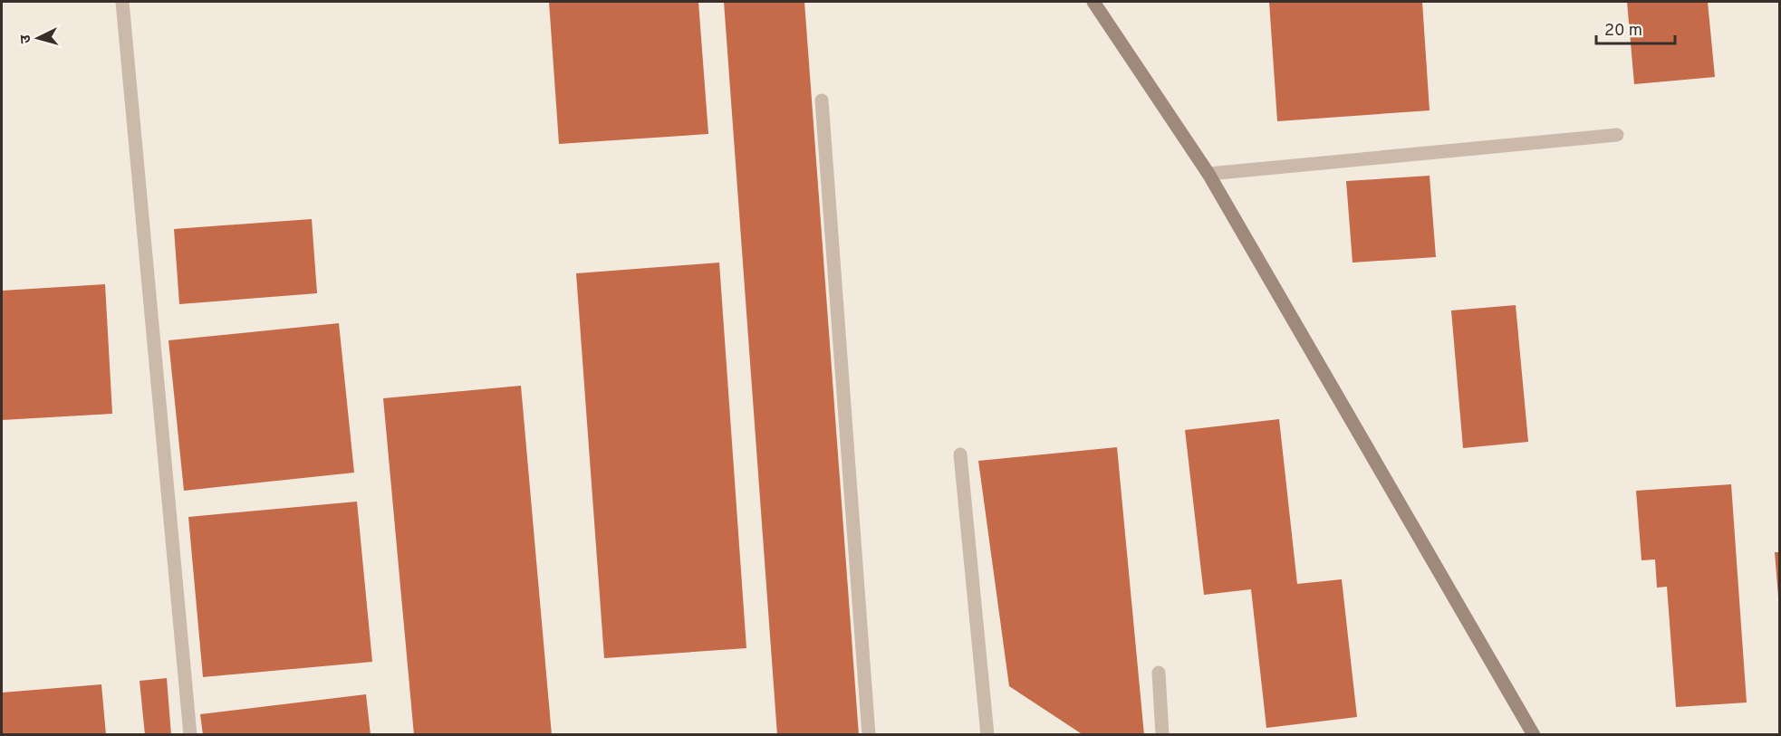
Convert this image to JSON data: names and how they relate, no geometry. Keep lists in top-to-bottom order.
{
  "scale_bar": "20 m",
  "north": "left"
}
